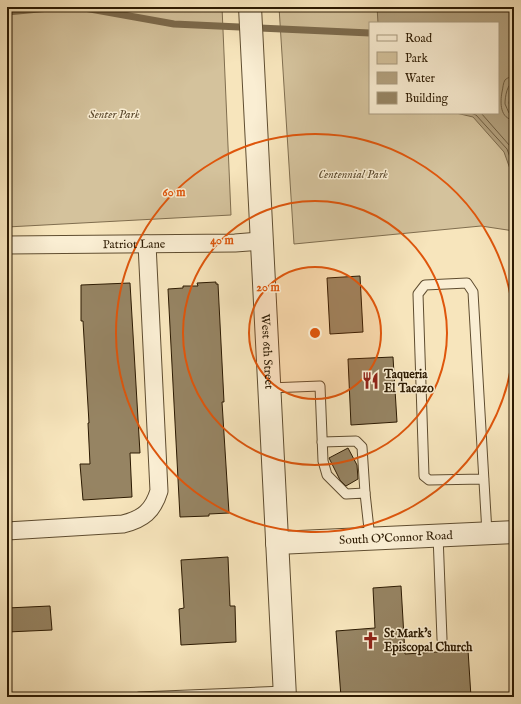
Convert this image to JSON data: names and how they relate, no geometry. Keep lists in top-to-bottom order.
{
  "streets": {
    "street": ["Patriot Lane", "West 6th Street", "South O'Connor Road"]
  },
  "crossings": [
    ["Patriot Lane", "West 6th Street"],
    ["West 6th Street", "South O'Connor Road"]
  ],
  "parks": ["Senter Park", "Centennial Park"],
  "places": {
    "restaurant": ["Taqueria El Tacazo"],
    "church": ["St Mark's Episcopal Church"]
  },
  "legend": [
    "Road",
    "Park",
    "Water",
    "Building"
  ],
  "rings": ["60 m", "40 m", "20 m"]
}
